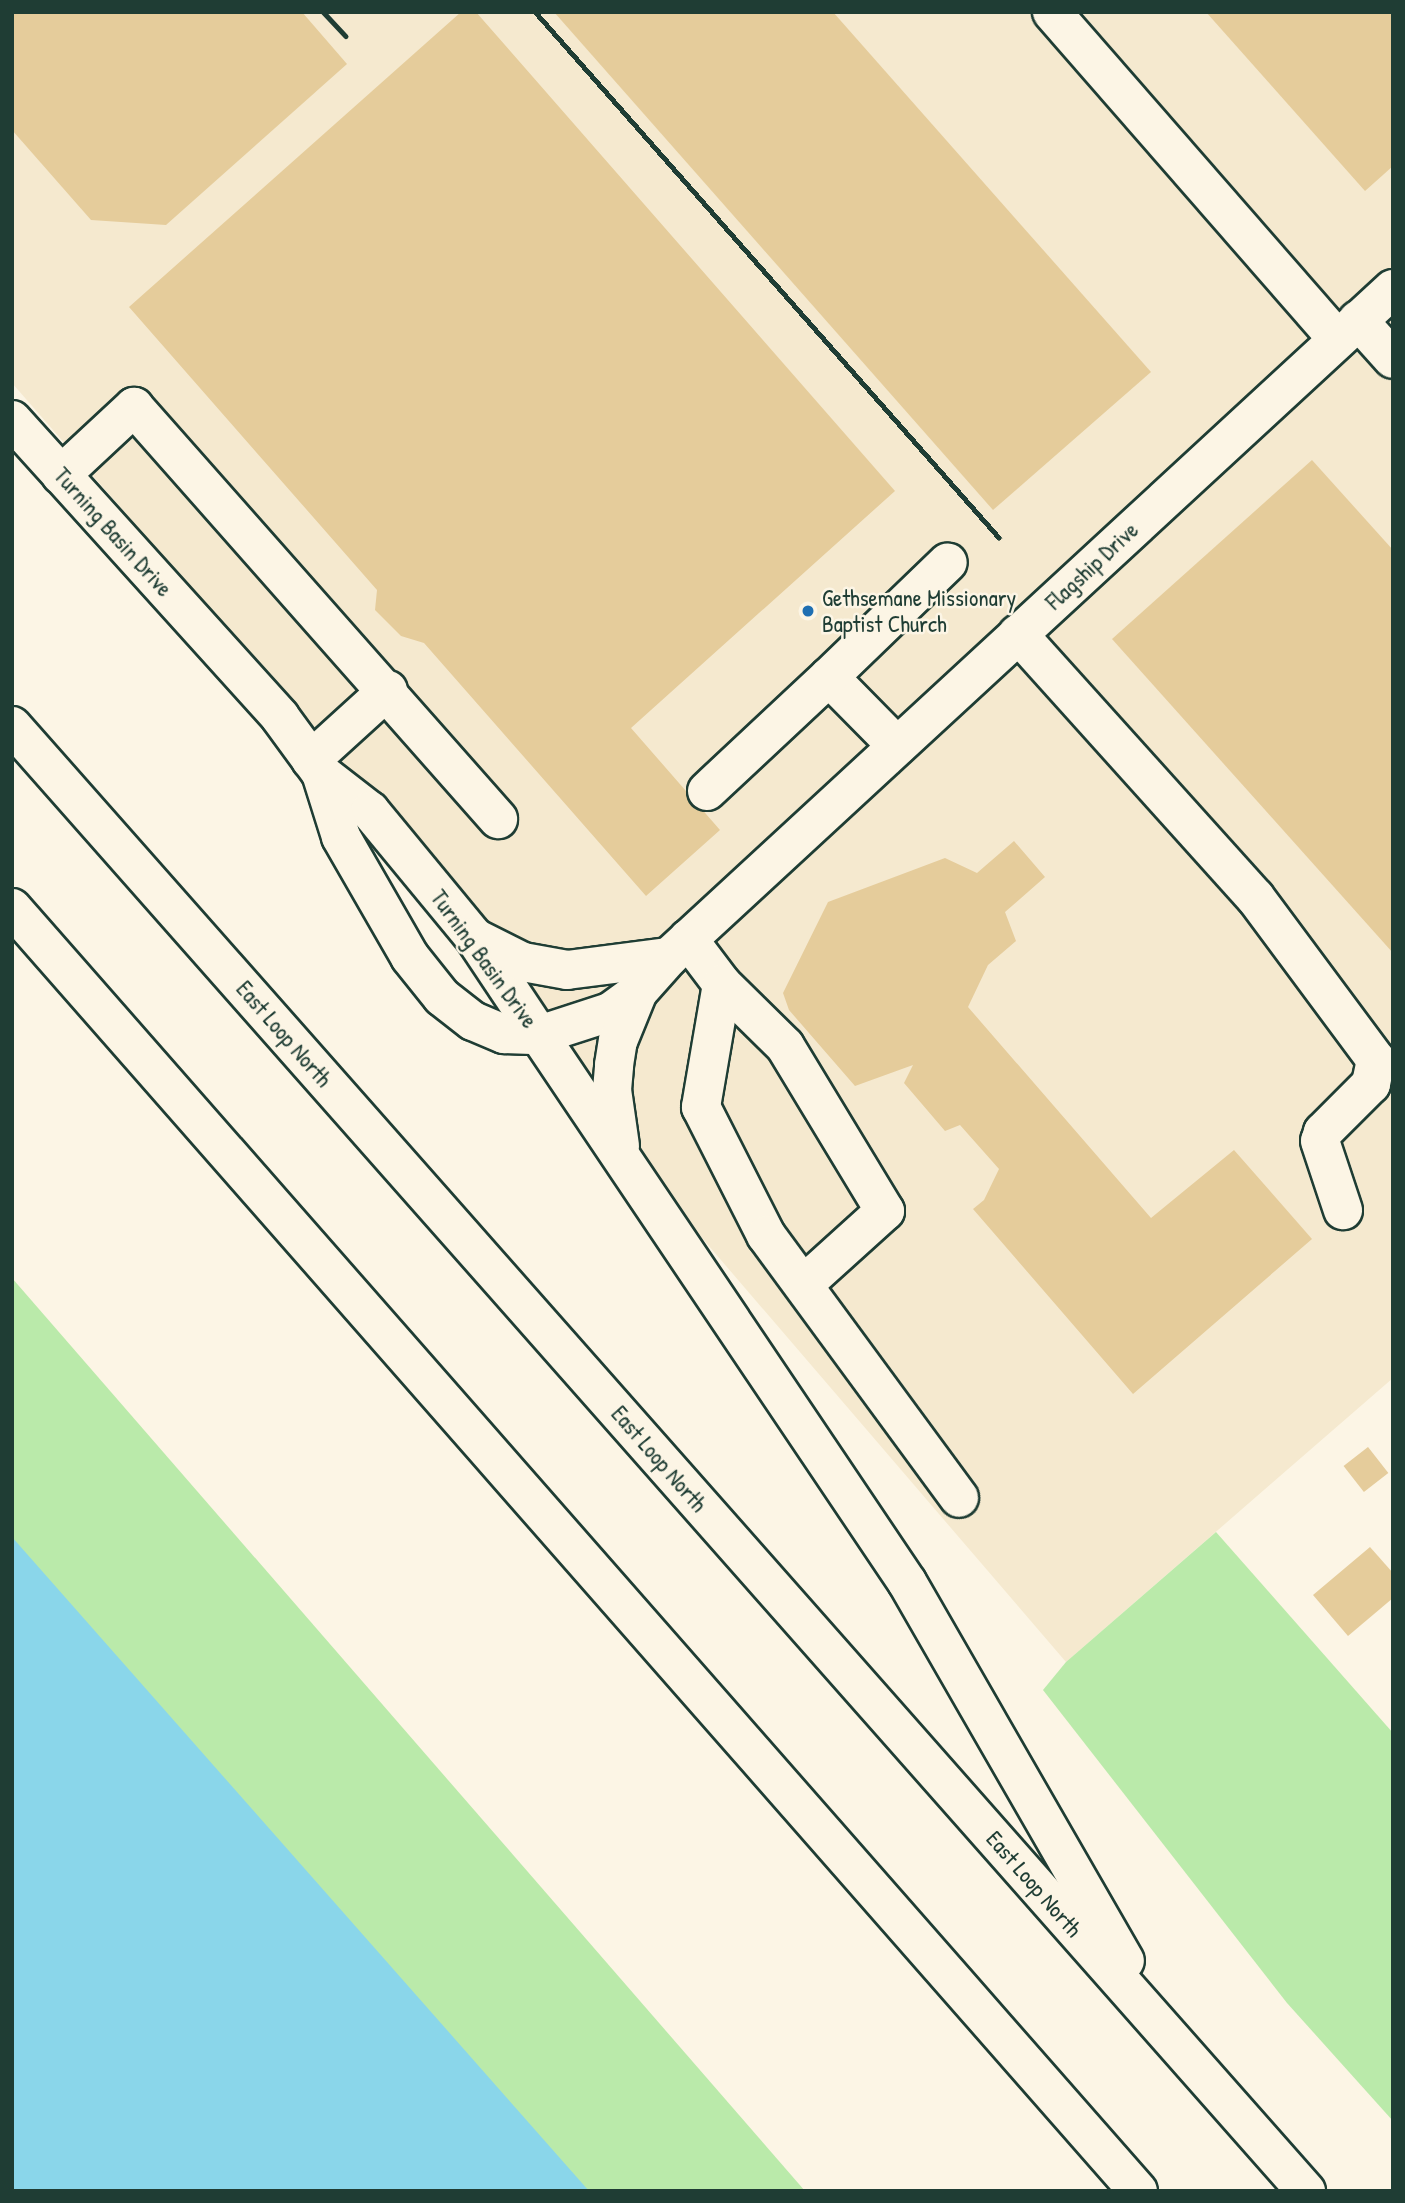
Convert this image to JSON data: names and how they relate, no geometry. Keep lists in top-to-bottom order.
{
  "streets": {
    "main road": ["Turning Basin Drive", "Flagship Drive", "East Loop North"]
  },
  "crossings": [
    ["Turning Basin Drive", "Flagship Drive"]
  ],
  "places": ["Gethsemane Missionary Baptist Church"]
}
